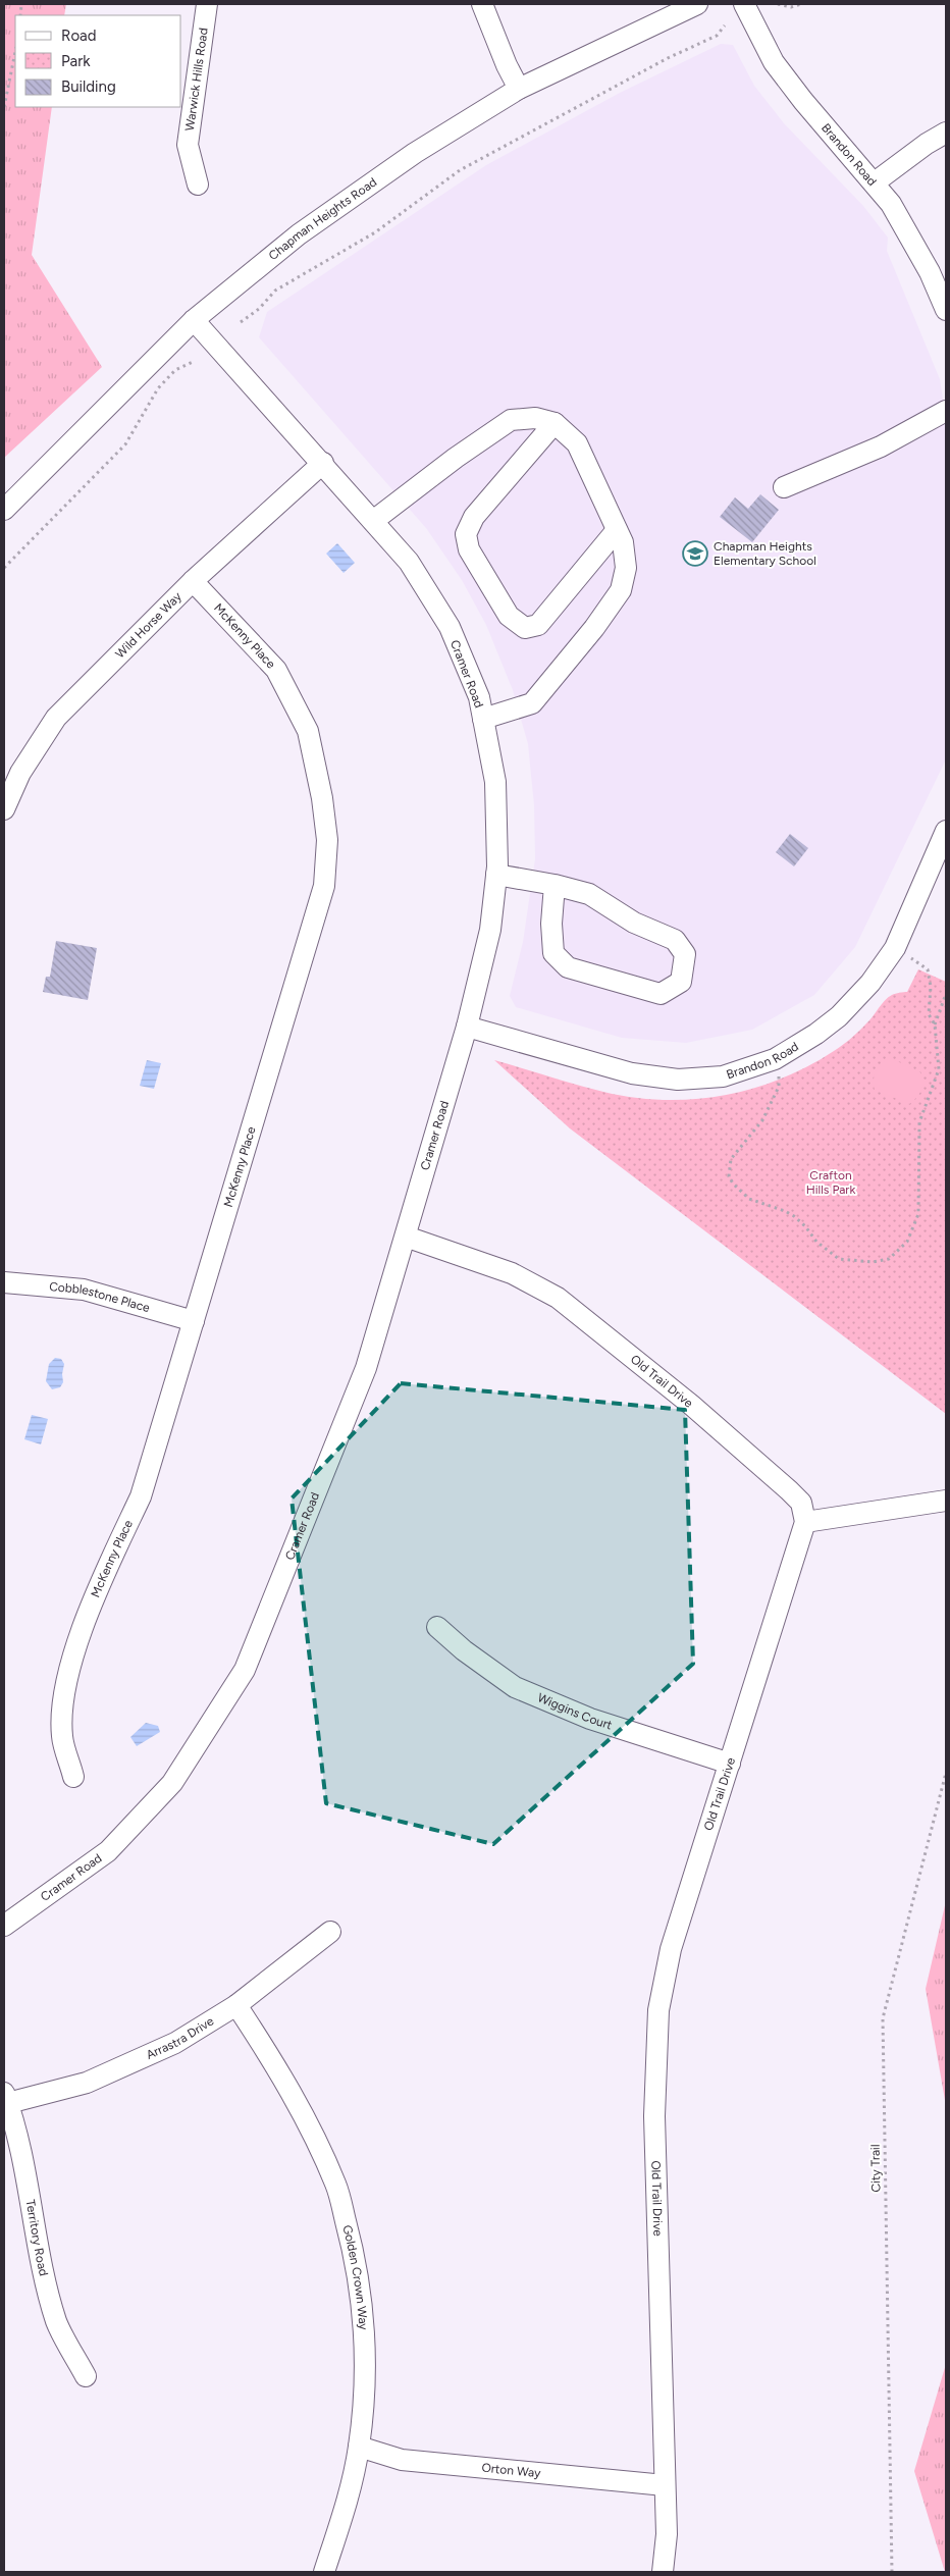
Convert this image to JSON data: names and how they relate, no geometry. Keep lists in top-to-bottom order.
{
  "streets": {
    "street": [
      "Warwick Hills Road",
      "Brandon Road",
      "Chapman Heights Road",
      "Wild Horse Way",
      "McKenny Place",
      "Cramer Road",
      "Cobblestone Place",
      "Old Trail Drive",
      "Wiggins Court",
      "Arrastra Drive",
      "Territory Road",
      "Golden Crown Way",
      "Orton Way"
    ],
    "path": ["City Trail"]
  },
  "crossings": [
    ["Brandon Road", "Cramer Road"],
    ["Chapman Heights Road", "Cramer Road"],
    ["Wild Horse Way", "McKenny Place"],
    ["Wild Horse Way", "Cramer Road"],
    ["McKenny Place", "Cobblestone Place"],
    ["Cramer Road", "Old Trail Drive"],
    ["Old Trail Drive", "Wiggins Court"],
    ["Old Trail Drive", "Orton Way"],
    ["Arrastra Drive", "Territory Road"],
    ["Arrastra Drive", "Golden Crown Way"],
    ["Golden Crown Way", "Orton Way"]
  ],
  "parks": ["Crafton Hills Park"],
  "places": {
    "school or university": ["Chapman Heights Elementary School"]
  },
  "legend": ["Road", "Park", "Building"]
}
